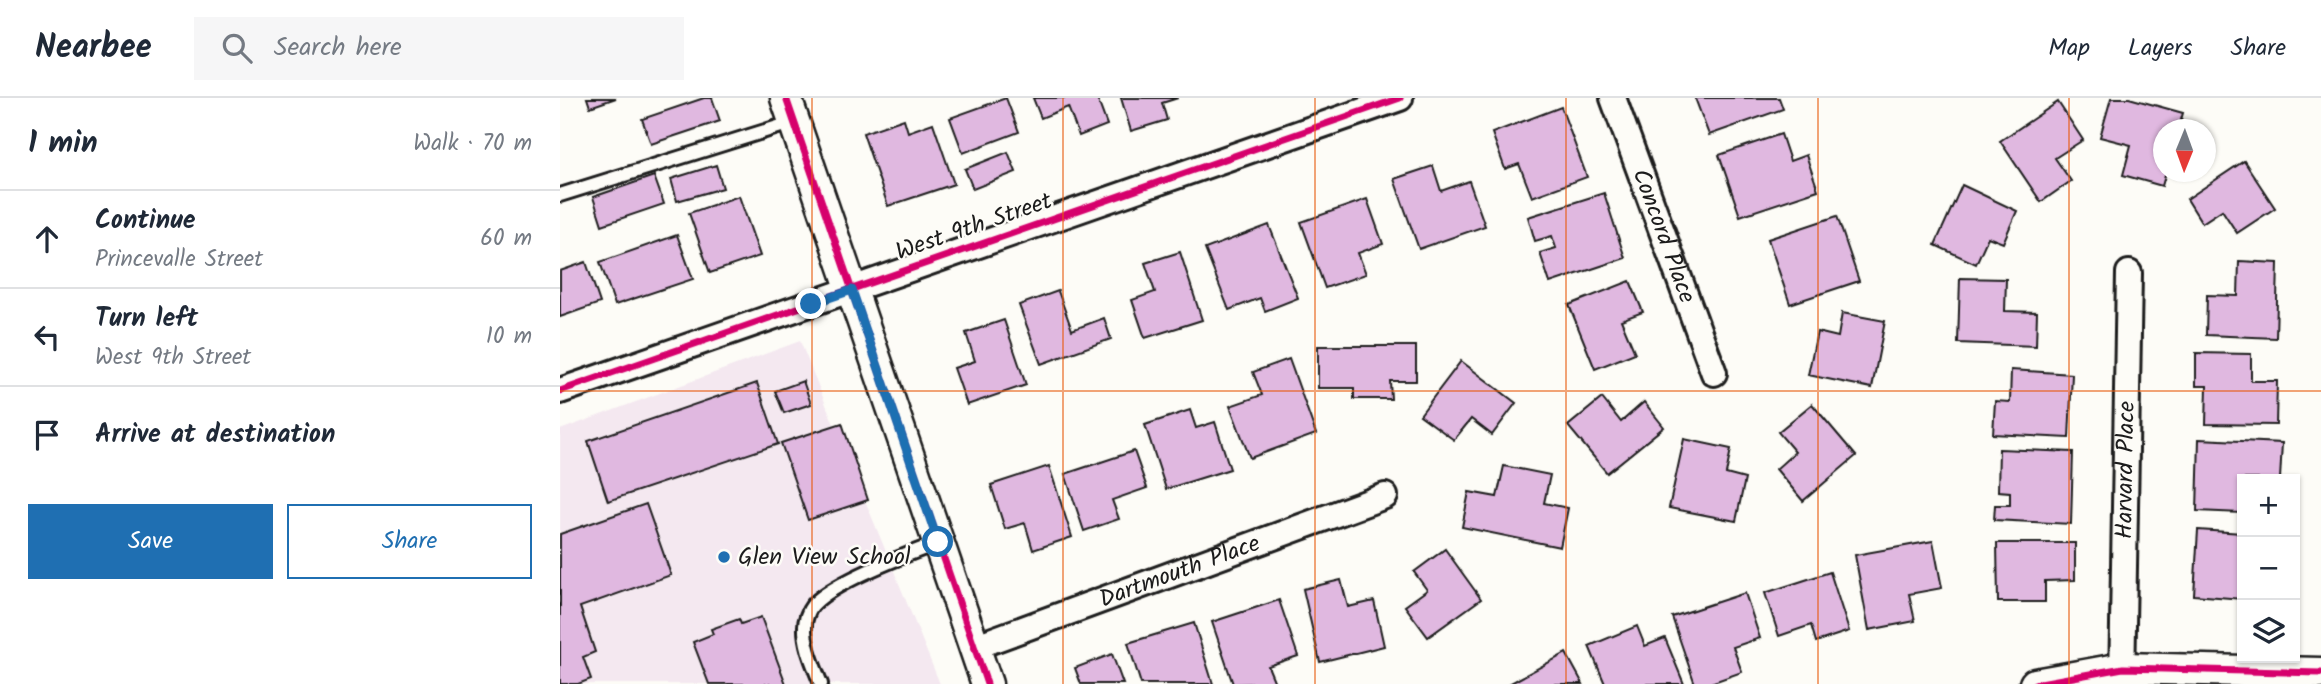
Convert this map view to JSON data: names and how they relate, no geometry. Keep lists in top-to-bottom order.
{
  "streets": {
    "street": [
      "West 9th Street",
      "Concord Place",
      "Harvard Place",
      "Dartmouth Place"
    ]
  },
  "places": ["Glen View School"],
  "north": "bottom",
  "page": {
    "header": "Nearbee",
    "search": "Search here",
    "nav": ["Map", "Layers", "Share"],
    "heading": ["1 min", "Walk · 70 m"],
    "list": [
      ["Continue", "Princevalle Street", "60 m"],
      ["Turn left", "West 9th Street", "10 m"],
      "Arrive at destination"
    ],
    "map_buttons": ["+", "−"],
    "buttons": ["Save", "Share"]
  }
}
